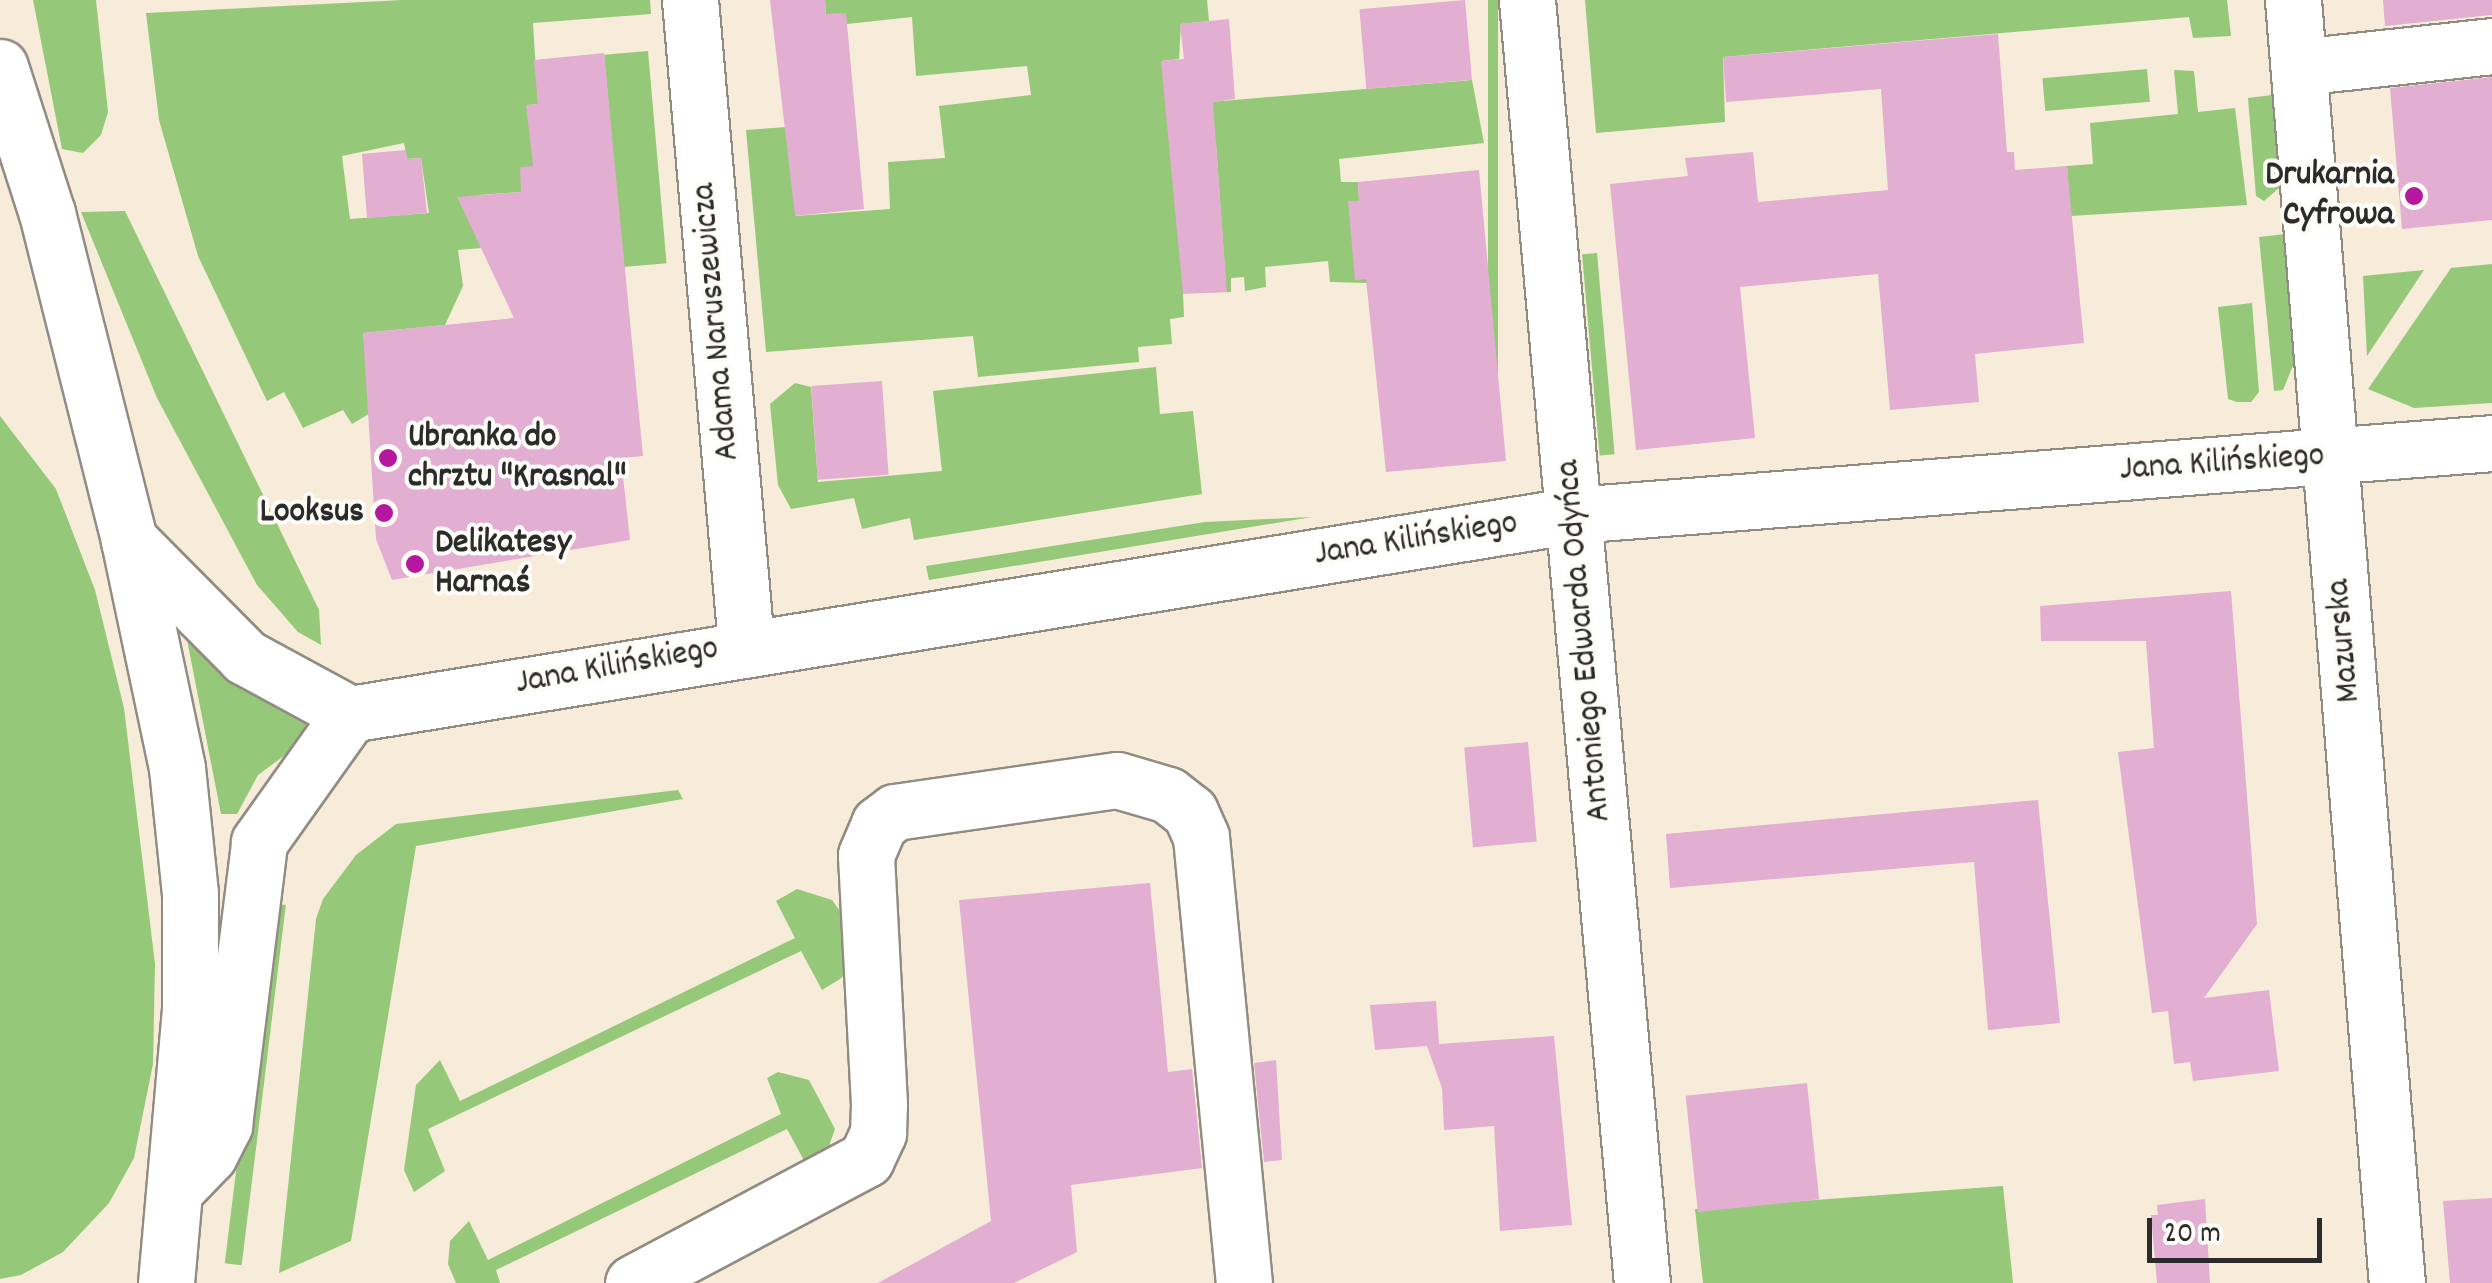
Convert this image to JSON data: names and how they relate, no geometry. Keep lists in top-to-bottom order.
{
  "streets": {
    "street": [
      "Adama Naruszewicza",
      "Jana Kilińskiego",
      "Antoniego Edwarda Odyńca",
      "Mazurska"
    ]
  },
  "crossings": [
    ["Adama Naruszewicza", "Jana Kilińskiego"],
    ["Jana Kilińskiego", "Antoniego Edwarda Odyńca"],
    ["Jana Kilińskiego", "Mazurska"]
  ],
  "places": [
    "Drukarnia Cyfrowa",
    "Ubranka do chrztu \"Krasnal\"",
    "Looksus",
    "Delikatesy Harnaś"
  ],
  "scale_bar": "20 m"
}
